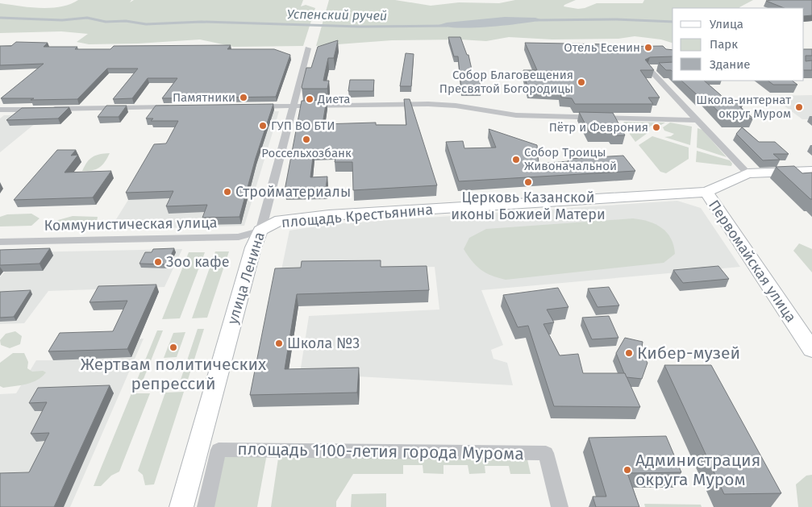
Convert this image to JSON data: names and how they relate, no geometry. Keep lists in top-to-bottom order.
{
  "streets": {
    "street": [
      "площадь Крестьянина",
      "Коммунистическая улица",
      "Первомайская улица",
      "улица Ленина",
      "площадь 1100-летия города Мурома"
    ]
  },
  "crossings": [
    ["площадь Крестьянина", "Коммунистическая улица"],
    ["площадь Крестьянина", "Первомайская улица"],
    ["площадь Крестьянина", "улица Ленина"],
    ["Коммунистическая улица", "улица Ленина"]
  ],
  "water": ["Успенский ручей"],
  "places": [
    "Отель Есенин",
    "Собор Благовещения Пресвятой Богородицы",
    "Памятники",
    "Диета",
    "Школа-интернат округ Муром",
    "ГУП ВО БТИ",
    "Пётр и Феврония",
    "Россельхозбанк",
    "Собор Троицы Живоначальной",
    "Церковь Казанской иконы Божией Матери",
    "Стройматериалы",
    "Зоо кафе",
    "Школа №3",
    "Жертвам политических репрессий",
    "Кибер-музей",
    "Администрация округа Муром"
  ],
  "legend": ["Улица", "Парк", "Здание"]
}
